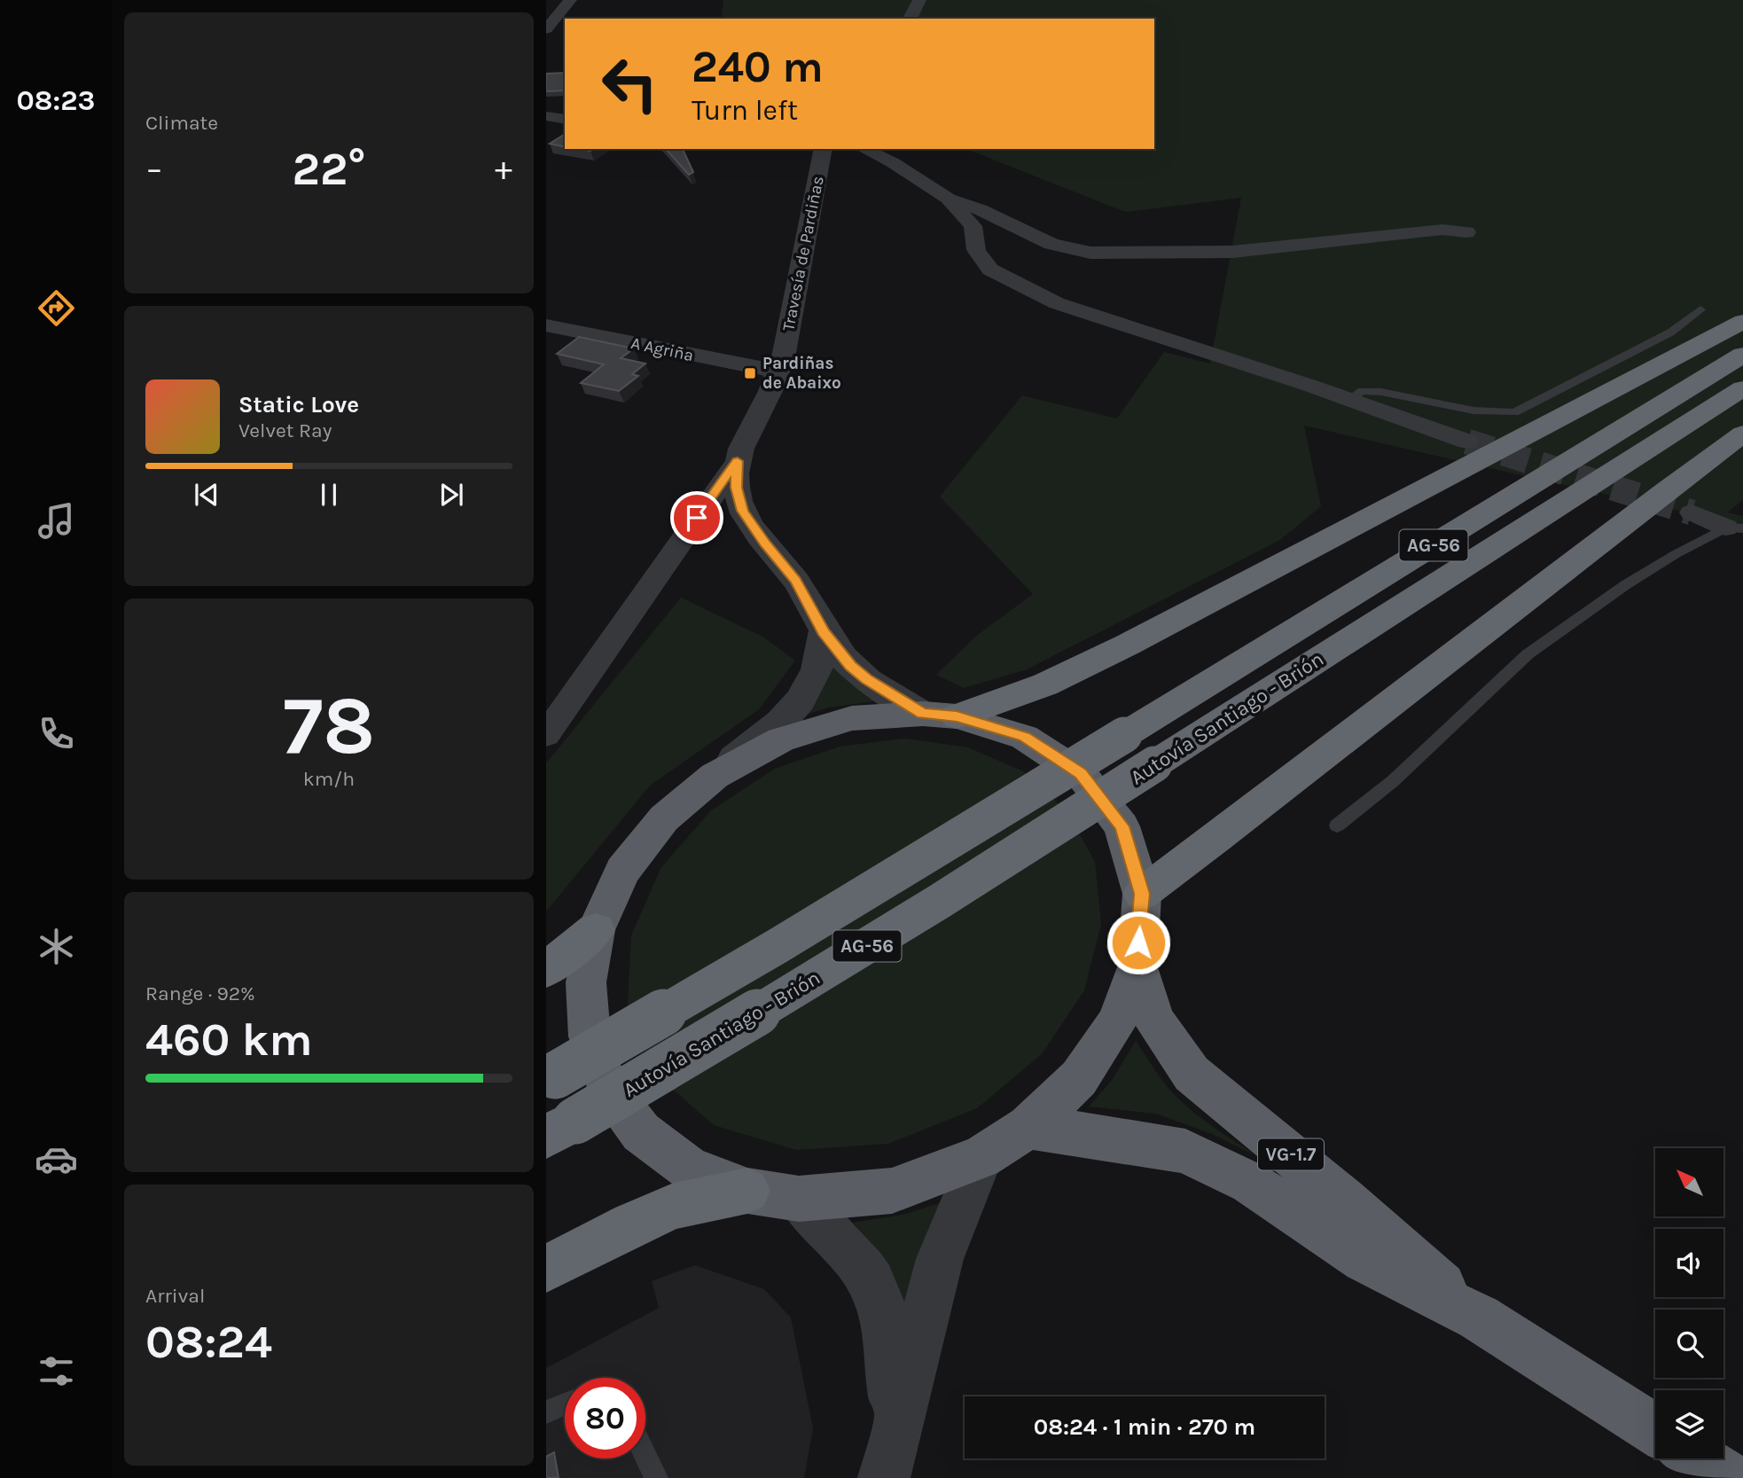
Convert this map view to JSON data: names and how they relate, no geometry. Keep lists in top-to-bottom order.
{
  "streets": {
    "highway": ["AG-56", "Autovía Santiago - Brión", "VG-1.7"],
    "street": ["Travesía de Pardiñas", "A Agriña"]
  },
  "crossings": [
    ["Travesía de Pardiñas", "A Agriña"]
  ],
  "places": {
    "transit": ["Pardiñas de Abaixo"]
  },
  "north": "top left",
  "page": {
    "tabs": "08:23",
    "tile": [
      "Climate",
      ["78", "km/h"],
      ["Range · 92%", "460 km"],
      ["Arrival", "08:24"]
    ],
    "turn": ["240 m", "Turn left"],
    "heat": ["−", "22°", "+"],
    "song": ["Static Love", "Velvet Ray"],
    "limit": "80",
    "trip": "08:24 · 1 min · 270 m"
  }
}
